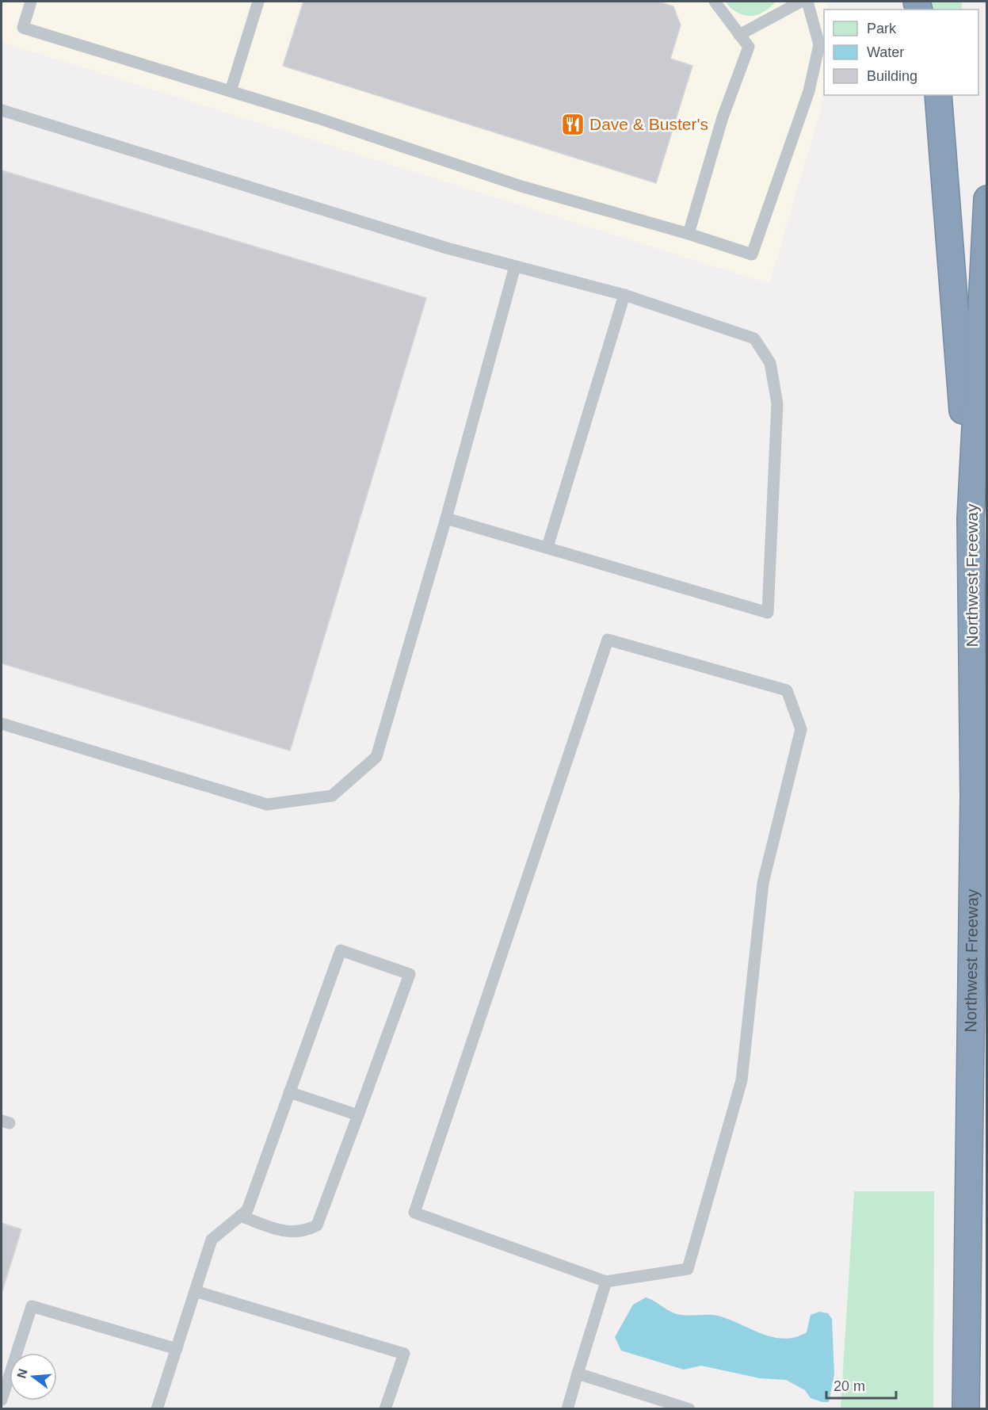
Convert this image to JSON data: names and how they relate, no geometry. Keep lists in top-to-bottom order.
{
  "streets": {
    "highway": ["Northwest Freeway"]
  },
  "places": {
    "restaurant": ["Dave & Buster's"]
  },
  "legend": ["Park", "Water", "Building"],
  "scale_bar": "20 m",
  "north": "left"
}
